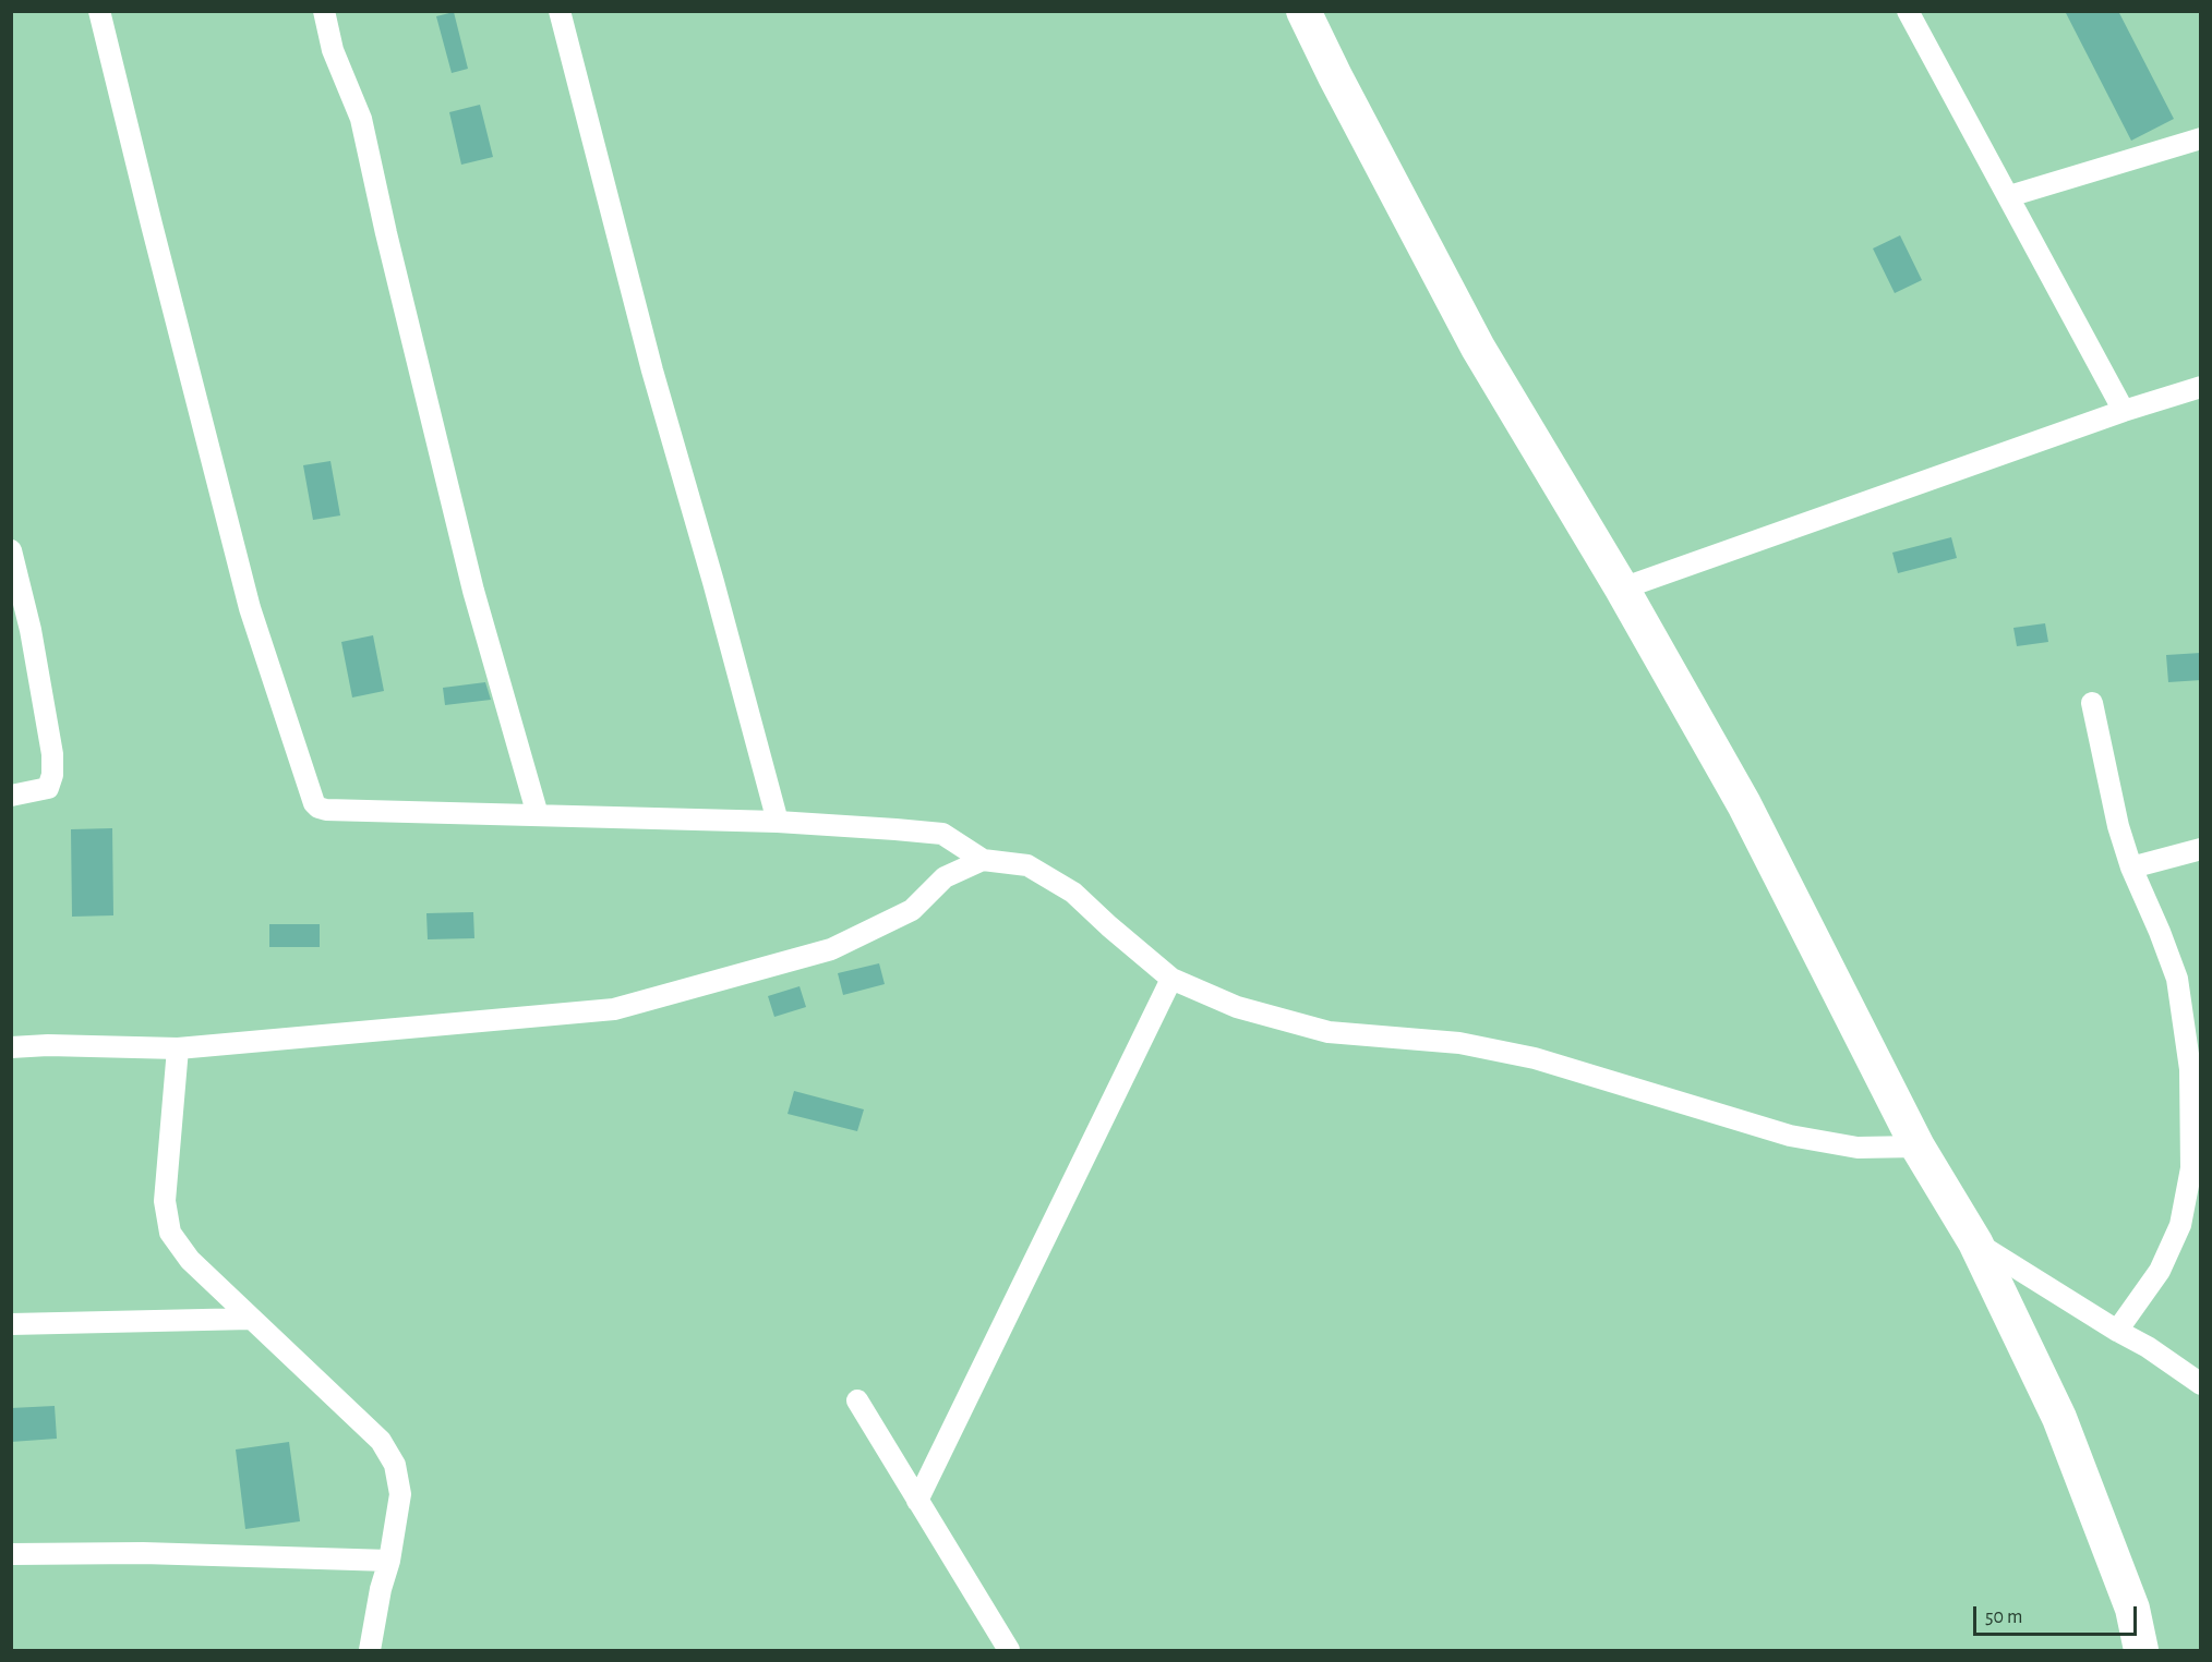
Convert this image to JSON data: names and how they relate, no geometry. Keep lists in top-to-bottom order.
{
  "scale_bar": "50 m"
}
